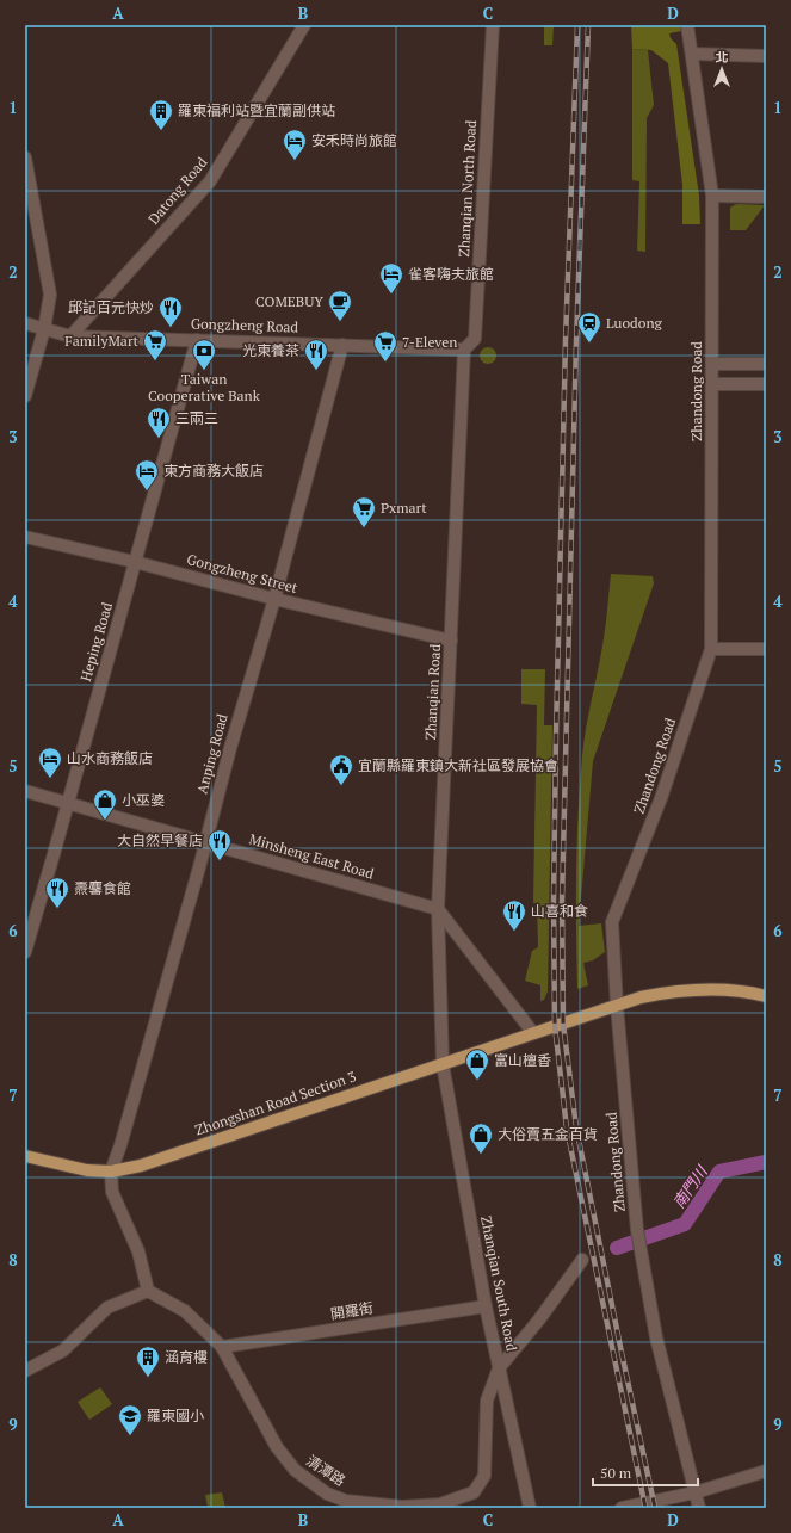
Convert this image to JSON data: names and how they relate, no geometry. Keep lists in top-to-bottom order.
{
  "streets": {
    "main road": ["Zhongshan Road Section 3"],
    "street": [
      "Zhanqian North Road",
      "Datong Road",
      "Gongzheng Road",
      "Zhandong Road",
      "Gongzheng Street",
      "Heping Road",
      "Zhanqian Road",
      "Anping Road",
      "Minsheng East Road",
      "Zhanqian South Road",
      "開羅街",
      "清潭路"
    ]
  },
  "crossings": [
    ["Zhanqian North Road", "Gongzheng Road"],
    ["Zhanqian North Road", "Zhanqian Road"],
    ["Datong Road", "Gongzheng Road"],
    ["Gongzheng Road", "Heping Road"],
    ["Gongzheng Road", "Zhanqian Road"],
    ["Gongzheng Road", "Anping Road"],
    ["Zhandong Road", "Zhongshan Road Section 3"],
    ["Gongzheng Street", "Heping Road"],
    ["Gongzheng Street", "Zhanqian Road"],
    ["Gongzheng Street", "Anping Road"],
    ["Heping Road", "Minsheng East Road"],
    ["Zhanqian Road", "Minsheng East Road"],
    ["Zhanqian Road", "Zhongshan Road Section 3"],
    ["Zhanqian Road", "Zhanqian South Road"],
    ["Anping Road", "Minsheng East Road"],
    ["Anping Road", "Zhongshan Road Section 3"],
    ["Zhongshan Road Section 3", "Zhanqian South Road"],
    ["Zhanqian South Road", "開羅街"],
    ["Zhanqian South Road", "清潭路"],
    ["開羅街", "清潭路"]
  ],
  "water": ["南門川"],
  "places": {
    "building": ["羅東福利站暨宜蘭副供站", "涵育樓"],
    "hotel": [
      "安禾時尚旅館",
      "雀客嗨夫旅館",
      "東方商務大飯店",
      "山水商務飯店"
    ],
    "cafe": ["COMEBUY"],
    "restaurant": [
      "邱記百元快炒",
      "光東養茶",
      "三兩三",
      "大自然早餐店",
      "燾麘食館",
      "山喜和食"
    ],
    "station": ["Luodong"],
    "supermarket": ["FamilyMart", "7-Eleven", "Pxmart"],
    "bank": ["Taiwan Cooperative Bank"],
    "public building": ["宜蘭縣羅東鎮大新社區發展協會"],
    "shop": ["小巫婆", "富山檀香", "大俗賣五金百貨"],
    "school or university": ["羅東國小"]
  },
  "scale_bar": "50 m",
  "north": "top",
  "grid": {
    "columns": [
      "A",
      "B",
      "C",
      "D"
    ],
    "rows": [
      "1",
      "2",
      "3",
      "4",
      "5",
      "6",
      "7",
      "8",
      "9"
    ]
  }
}
